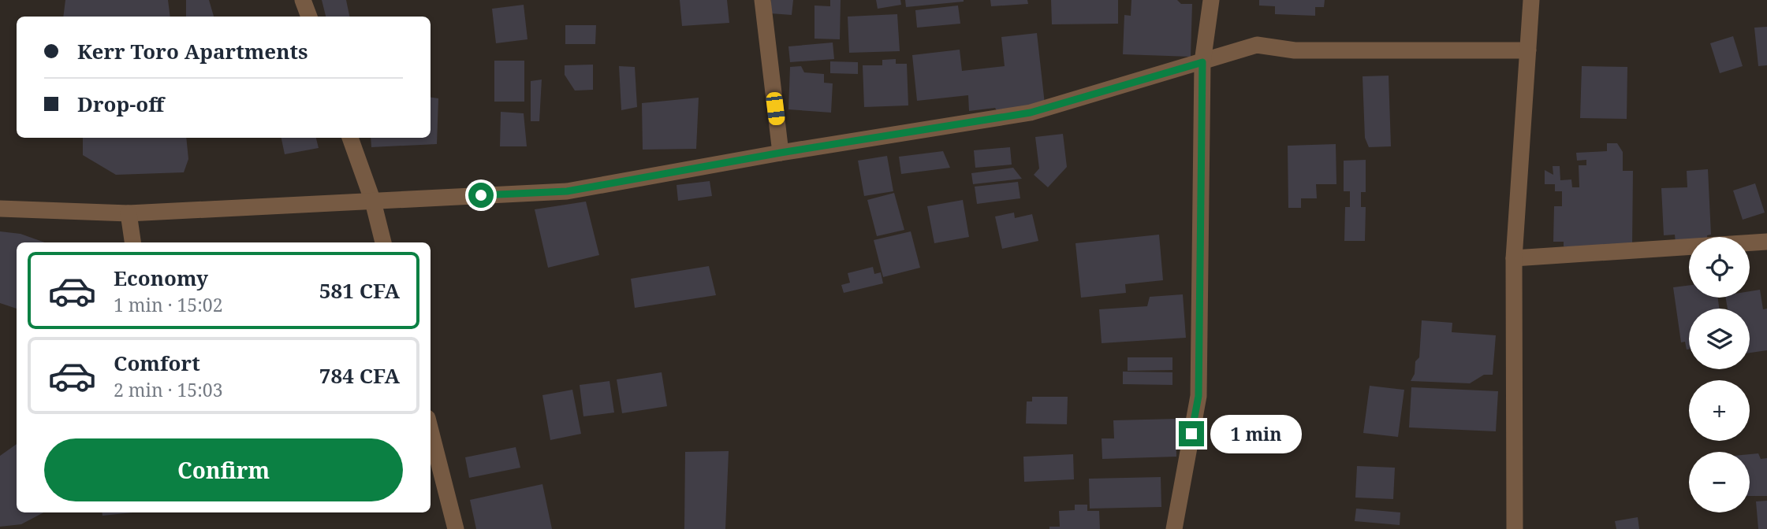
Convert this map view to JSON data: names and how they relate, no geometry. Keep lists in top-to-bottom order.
{
  "page": {
    "banner": ["Kerr Toro Apartments", "Drop-off"],
    "map_buttons": ["+", "−"],
    "list": [
      {
        "name": "Economy",
        "note": "1 min · 15:02",
        "value": "581 CFA"
      },
      {
        "name": "Comfort",
        "note": "2 min · 15:03",
        "value": "784 CFA"
      }
    ],
    "bubble": "1 min",
    "buttons": "Confirm"
  }
}
